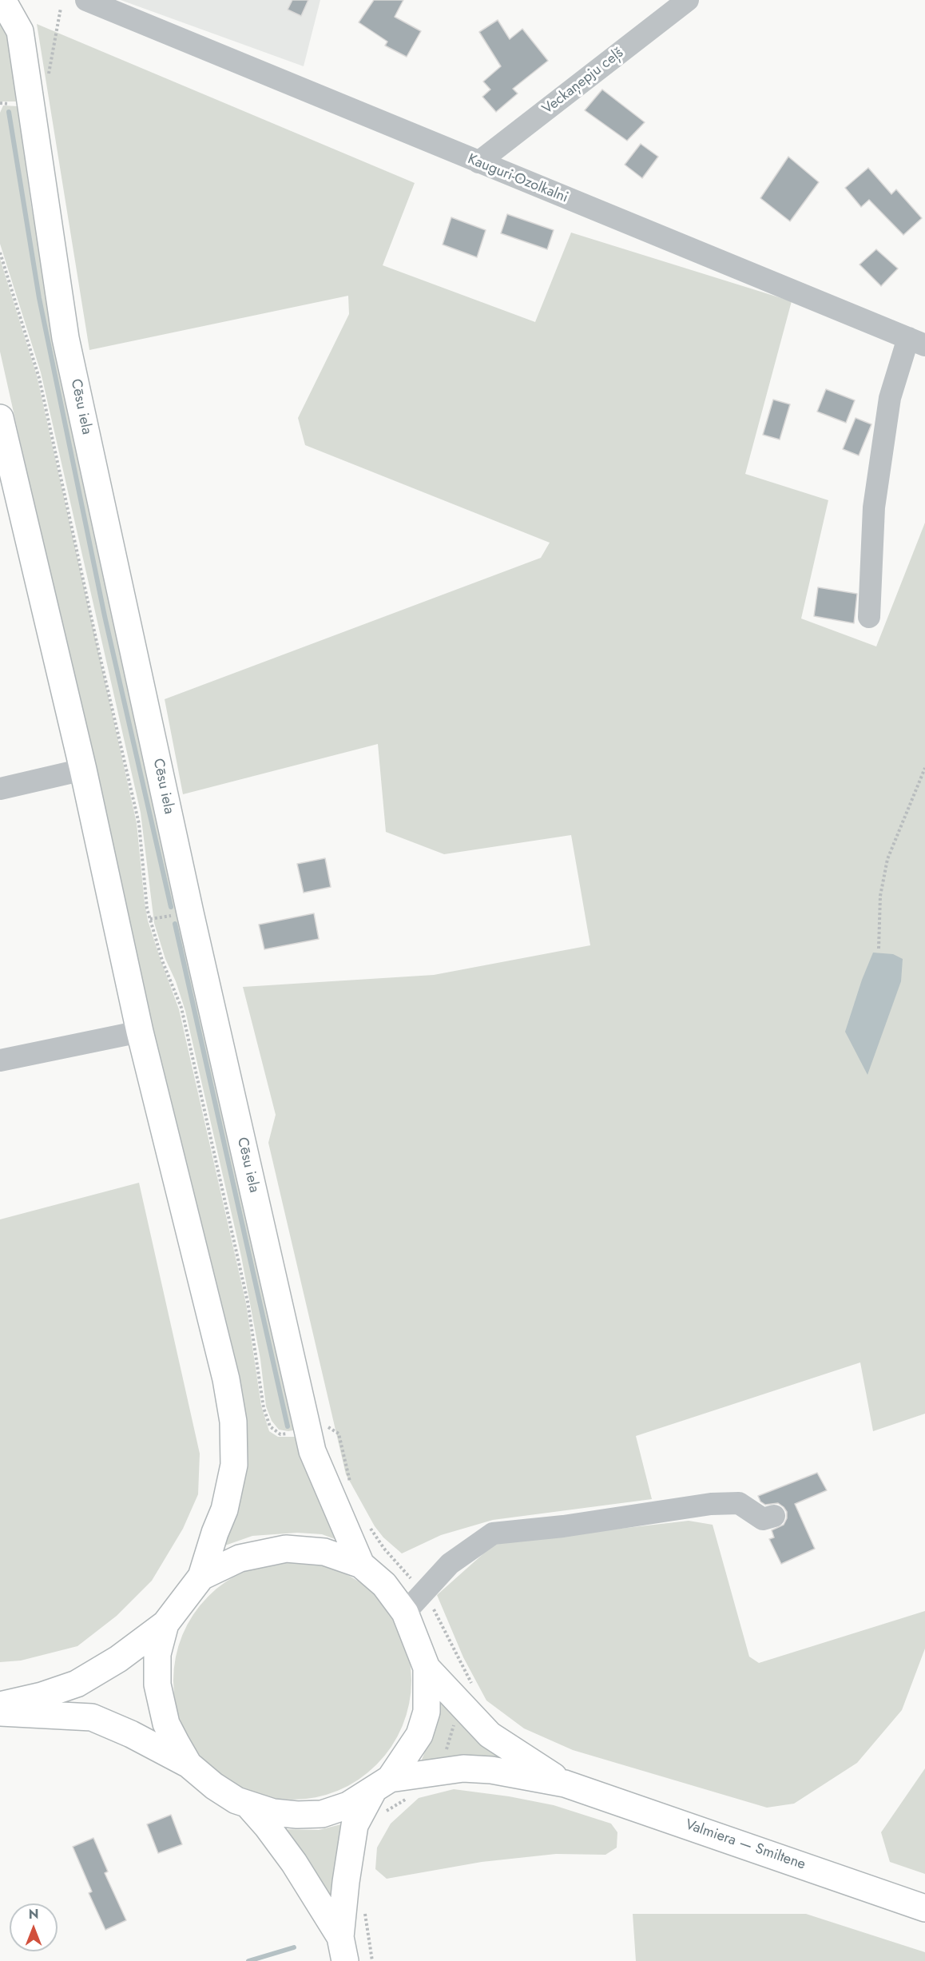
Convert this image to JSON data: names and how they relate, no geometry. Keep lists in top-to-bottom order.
{
  "streets": {
    "main road": ["Cēsu iela", "Valmiera — Smiltene"],
    "street": ["Veckaņepju ceļš", "Kauguri-Ozolkalni"]
  },
  "crossings": [
    ["Veckaņepju ceļš", "Kauguri-Ozolkalni"]
  ],
  "north": "top"
}
